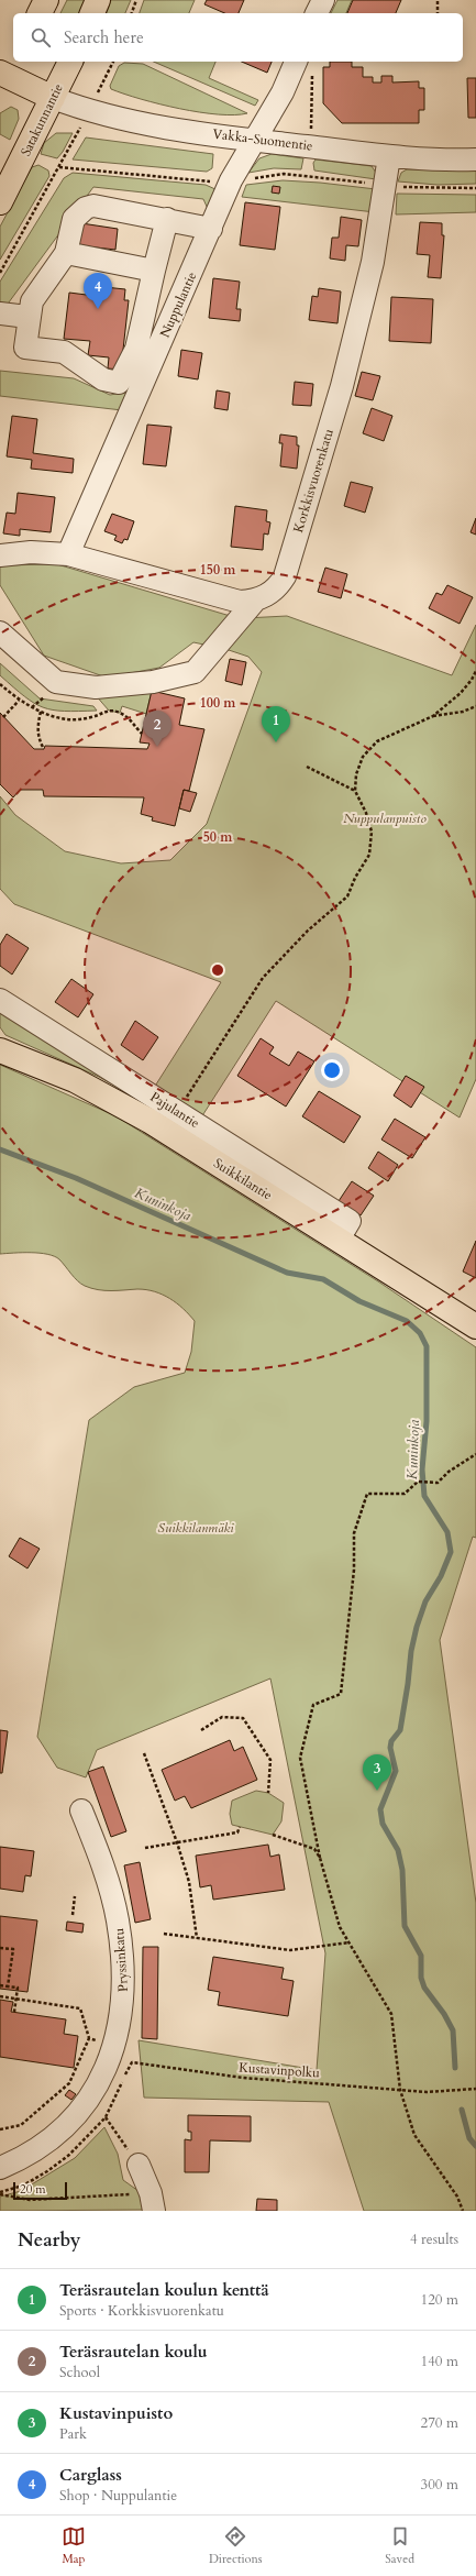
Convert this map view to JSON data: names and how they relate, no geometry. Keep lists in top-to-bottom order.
{
  "streets": {
    "main road": ["Satakunnantie", "Suikkilantie"],
    "street": [
      "Vakka-Suomentie",
      "Nuppulantie",
      "Korkkisvuorenkatu",
      "Pajulantie",
      "Pryssinkatu"
    ],
    "path": ["Kustavinpolku"]
  },
  "crossings": [
    ["Satakunnantie", "Vakka-Suomentie"],
    ["Vakka-Suomentie", "Nuppulantie"],
    ["Vakka-Suomentie", "Korkkisvuorenkatu"],
    ["Pajulantie", "Suikkilantie"]
  ],
  "water": ["Kuninkoja"],
  "parks": ["Nuppulanpuisto", "Suikkilanmäki"],
  "scale_bar": "20 m",
  "page": {
    "search": "Search here",
    "pins": [
      "4",
      "1",
      "2",
      "3"
    ],
    "scale": "20 m",
    "heading": ["Nearby", "4 results"],
    "list": [
      {
        "mark": "1",
        "name": "Teräsrautelan koulun kenttä",
        "note": "Sports · Korkkisvuorenkatu",
        "value": "120 m"
      },
      {
        "mark": "2",
        "name": "Teräsrautelan koulu",
        "note": "School",
        "value": "140 m"
      },
      {
        "mark": "3",
        "name": "Kustavinpuisto",
        "note": "Park",
        "value": "270 m"
      },
      {
        "mark": "4",
        "name": "Carglass",
        "note": "Shop · Nuppulantie",
        "value": "300 m"
      }
    ],
    "nav": ["Map", "Directions", "Saved"]
  },
  "rings": ["150 m", "100 m", "50 m"]
}
